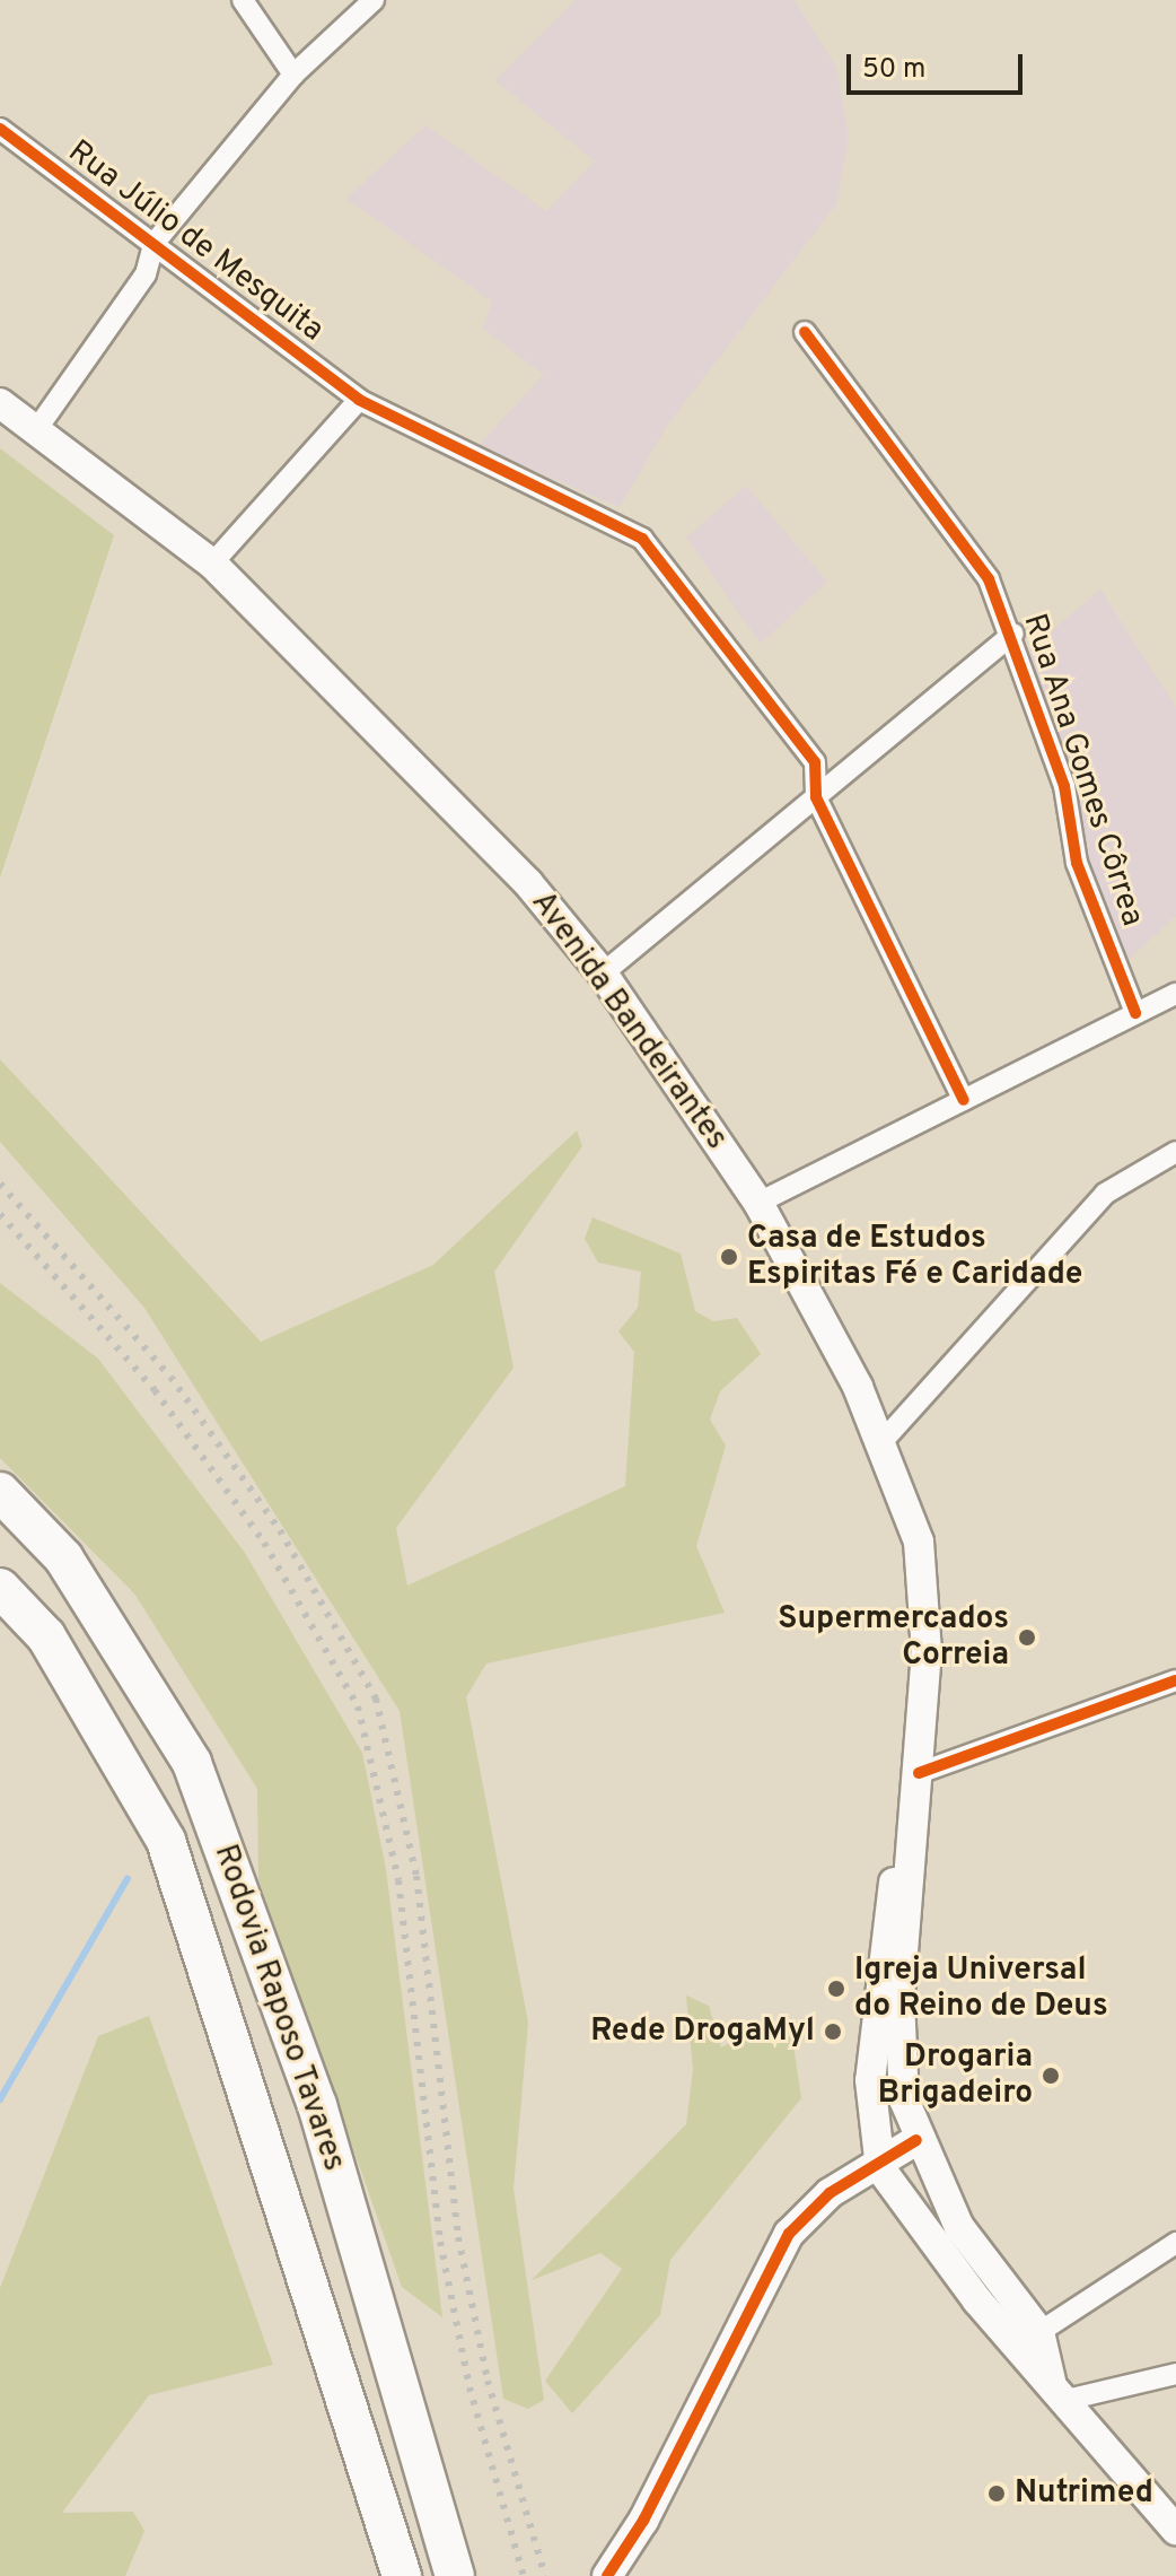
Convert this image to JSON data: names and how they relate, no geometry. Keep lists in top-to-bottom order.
{
  "streets": {
    "highway": ["Rodovia Raposo Tavares"],
    "main road": ["Avenida Bandeirantes"],
    "street": ["Rua Júlio de Mesquita", "Rua Ana Gomes Côrrea"]
  },
  "places": [
    "Casa de Estudos Espiritas Fé e Caridade",
    "Supermercados Correia",
    "Igreja Universal do Reino de Deus",
    "Rede DrogaMyl",
    "Drogaria Brigadeiro",
    "Nutrimed"
  ],
  "scale_bar": "50 m"
}
